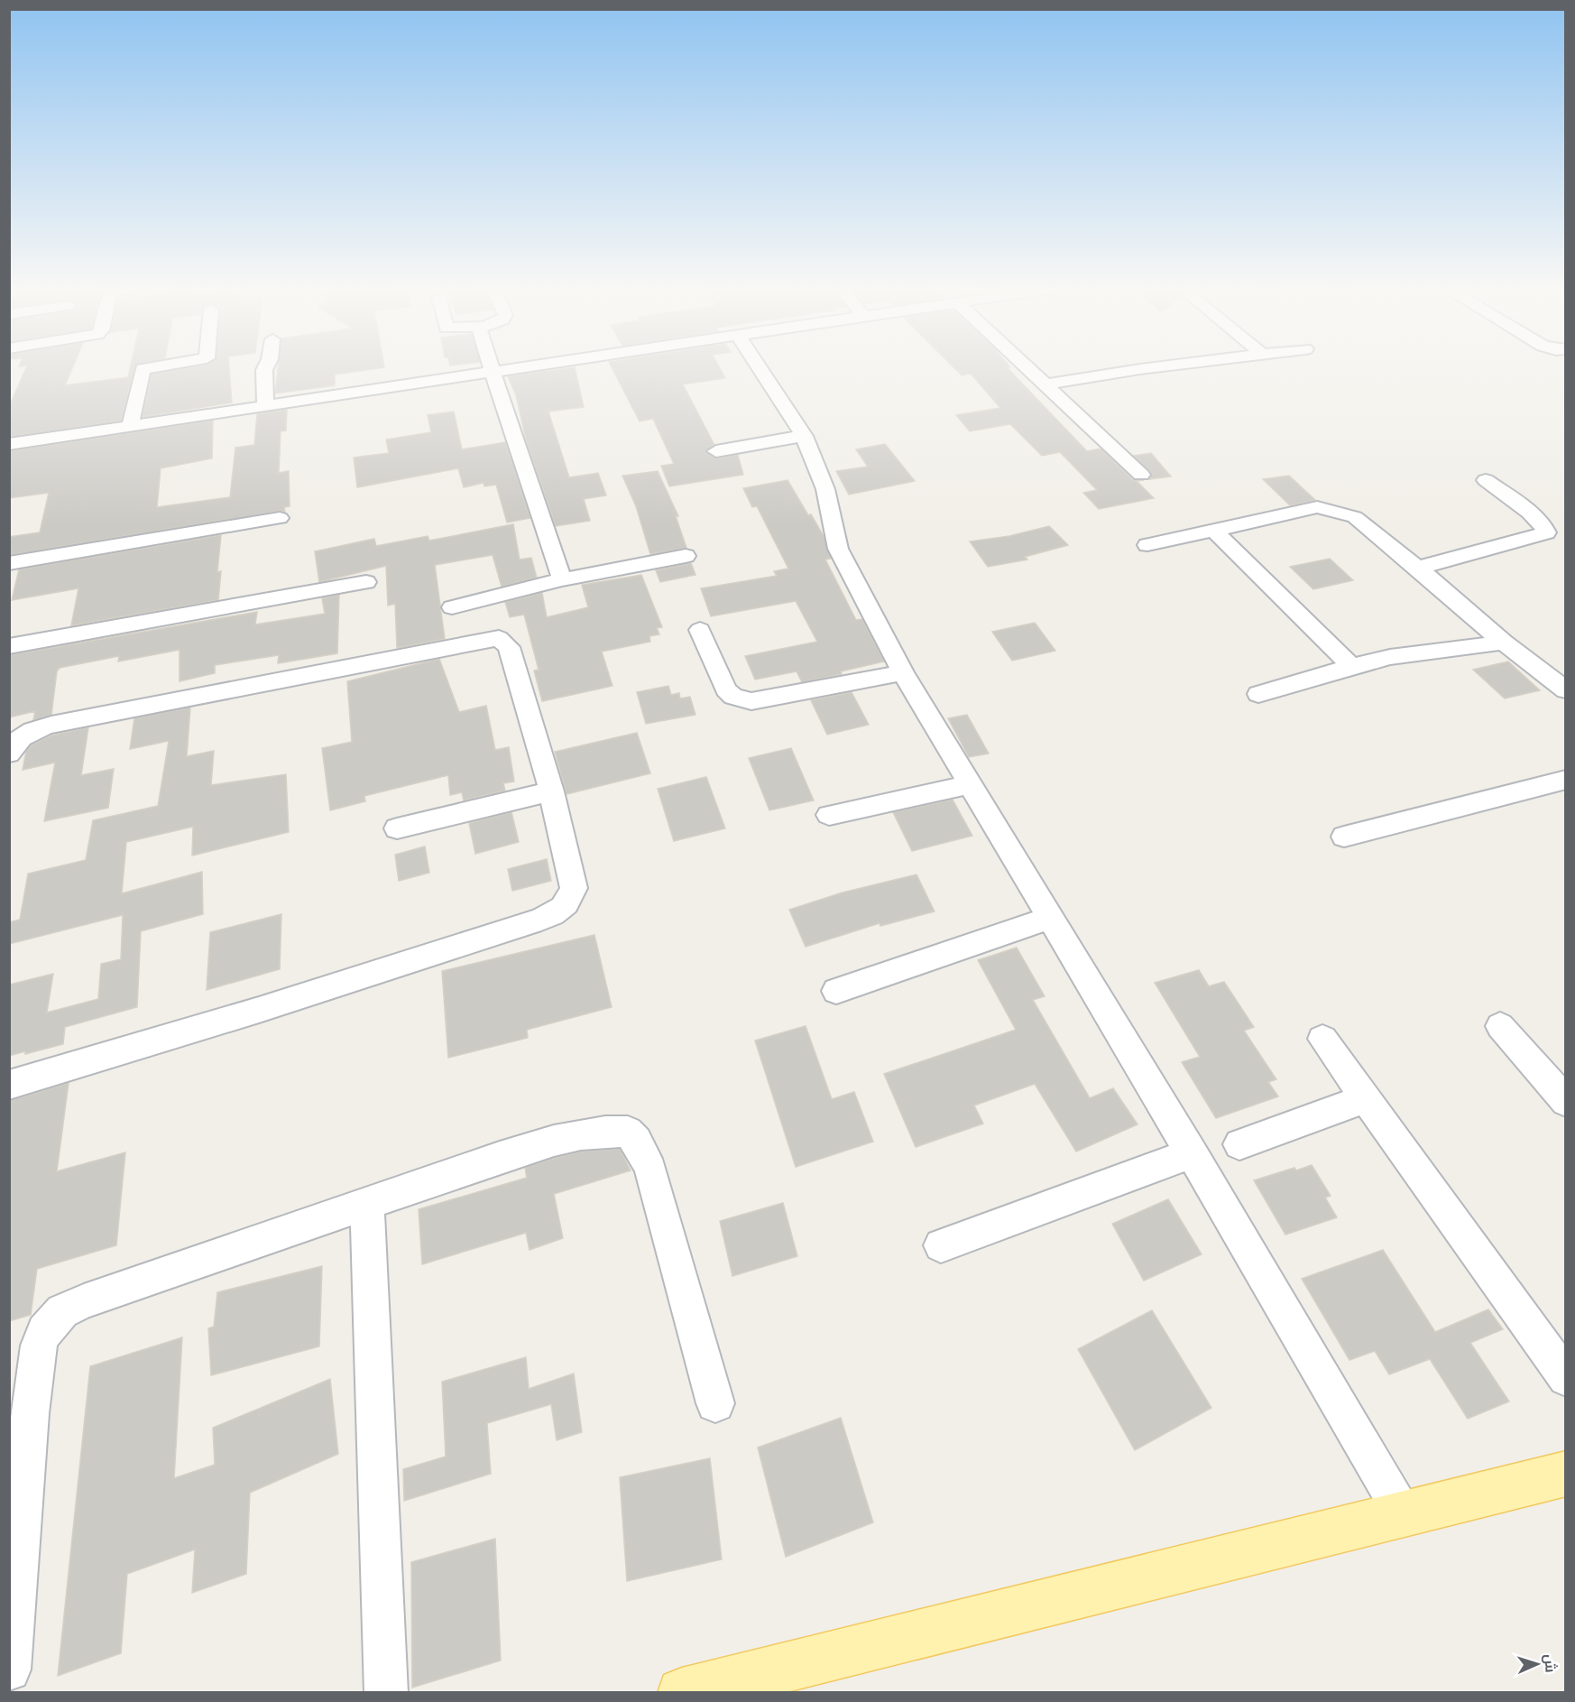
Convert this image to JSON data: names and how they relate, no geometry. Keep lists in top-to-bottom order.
{
  "north": "right"
}
